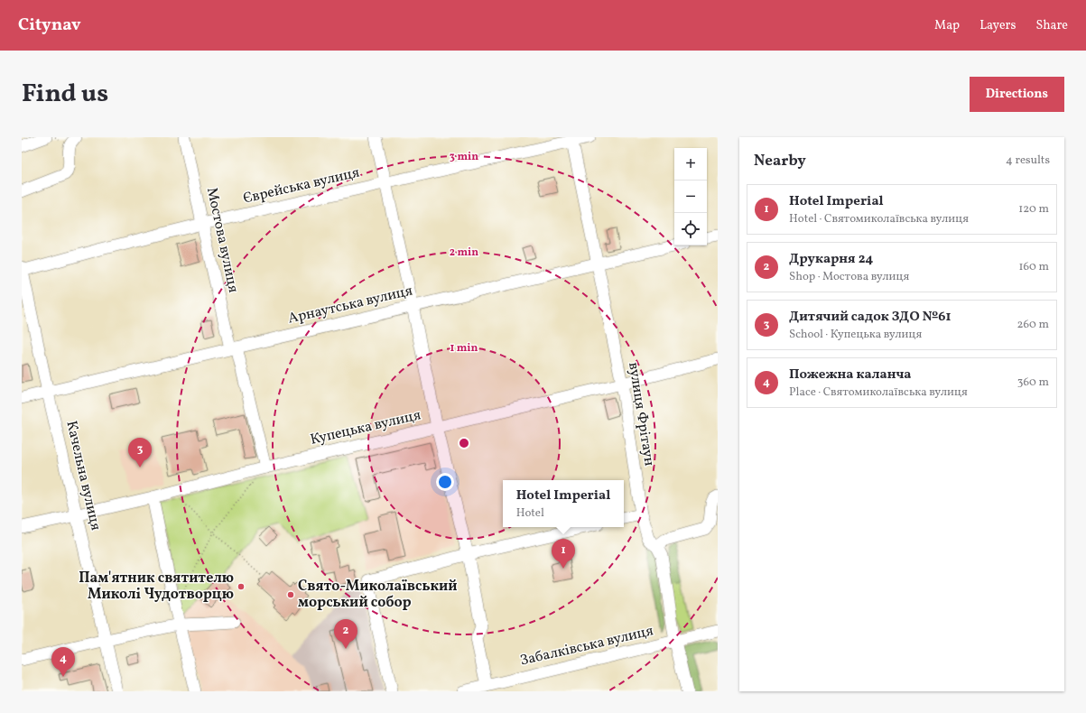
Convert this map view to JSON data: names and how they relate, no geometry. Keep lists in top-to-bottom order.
{
  "streets": {
    "street": [
      "Єврейська вулиця",
      "Мостова вулиця",
      "Арнаутська вулиця",
      "вулиця Фрітаун",
      "Купецька вулиця",
      "Качельна вулиця",
      "Забалківська вулиця"
    ]
  },
  "crossings": [
    ["Єврейська вулиця", "Мостова вулиця"],
    ["Єврейська вулиця", "вулиця Фрітаун"],
    ["Єврейська вулиця", "Качельна вулиця"],
    ["Мостова вулиця", "Арнаутська вулиця"],
    ["Мостова вулиця", "Купецька вулиця"],
    ["Арнаутська вулиця", "вулиця Фрітаун"],
    ["Арнаутська вулиця", "Качельна вулиця"],
    ["вулиця Фрітаун", "Купецька вулиця"],
    ["вулиця Фрітаун", "Забалківська вулиця"],
    ["Купецька вулиця", "Качельна вулиця"]
  ],
  "places": ["Пам'ятник святителю Миколі Чудотворцю", "Свято-Миколаївський морський собор"],
  "page": {
    "header": "Citynav",
    "nav": ["Map", "Layers", "Share"],
    "title": "Find us",
    "buttons": "Directions",
    "heading": ["Nearby", "4 results"],
    "map_buttons": ["+", "−"],
    "list": [
      {
        "mark": "1",
        "name": "Hotel Imperial",
        "note": "Hotel · Святомиколаївська вулиця",
        "value": "120 m"
      },
      {
        "mark": "2",
        "name": "Друкарня 24",
        "note": "Shop · Мостова вулиця",
        "value": "160 m"
      },
      {
        "mark": "3",
        "name": "Дитячий садок ЗДО №61",
        "note": "School · Купецька вулиця",
        "value": "260 m"
      },
      {
        "mark": "4",
        "name": "Пожежна каланча",
        "note": "Place · Святомиколаївська вулиця",
        "value": "360 m"
      }
    ],
    "pins": [
      "3",
      "1",
      "2",
      "4"
    ],
    "popup": ["Hotel Imperial", "Hotel"]
  },
  "rings": ["3 min", "2 min", "1 min"]
}
